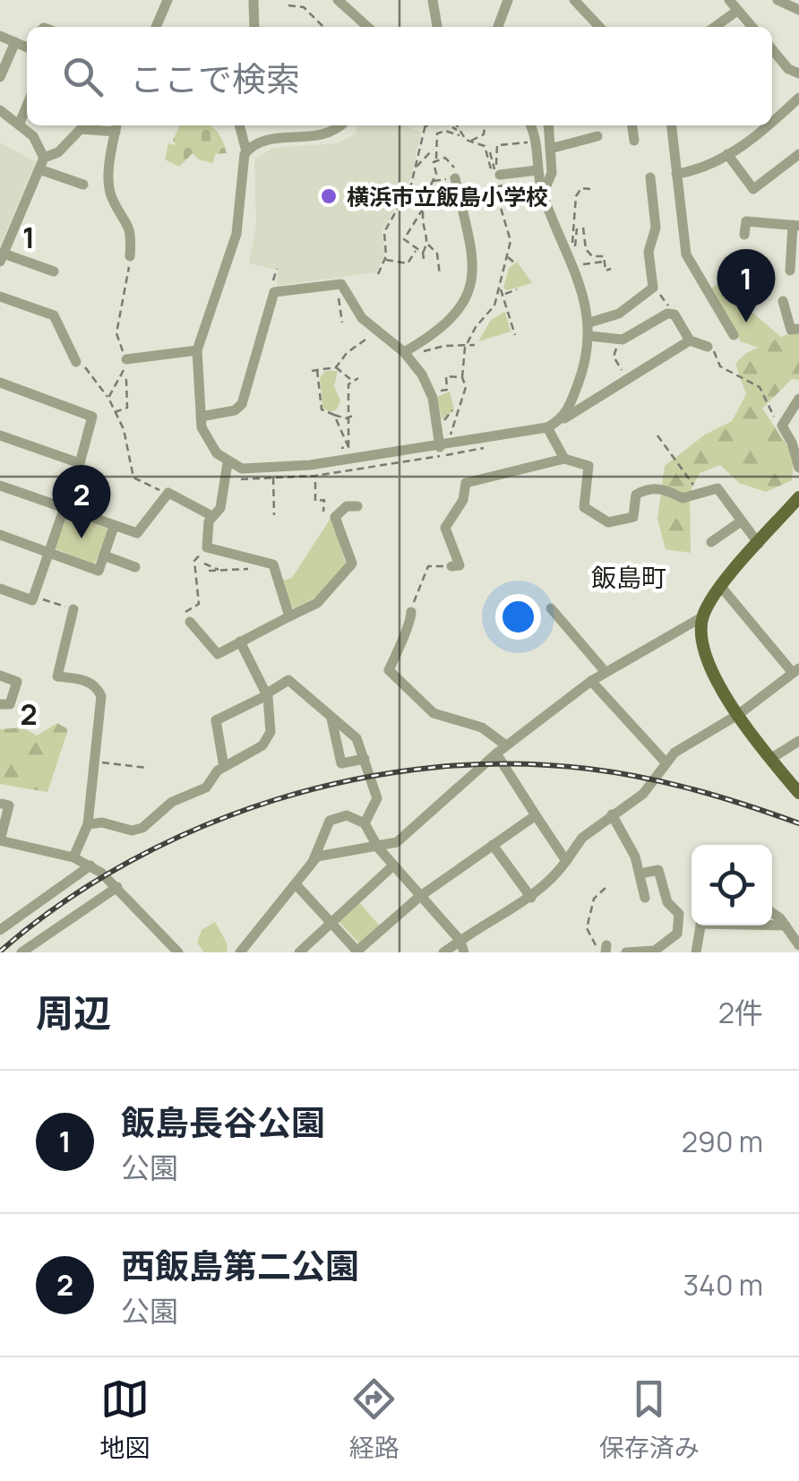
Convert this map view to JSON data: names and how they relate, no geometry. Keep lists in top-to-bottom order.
{
  "districts": ["飯島町"],
  "places": ["横浜市立飯島小学校"],
  "page": {
    "search": "ここで検索",
    "pins": ["1", "2"],
    "heading": ["周辺", "2件"],
    "list": [
      {
        "mark": "1",
        "name": "飯島長谷公園",
        "note": "公園",
        "value": "290 m"
      },
      {
        "mark": "2",
        "name": "西飯島第二公園",
        "note": "公園",
        "value": "340 m"
      }
    ],
    "nav": ["地図", "経路", "保存済み"]
  },
  "grid": {
    "rows": ["1", "2"]
  }
}
